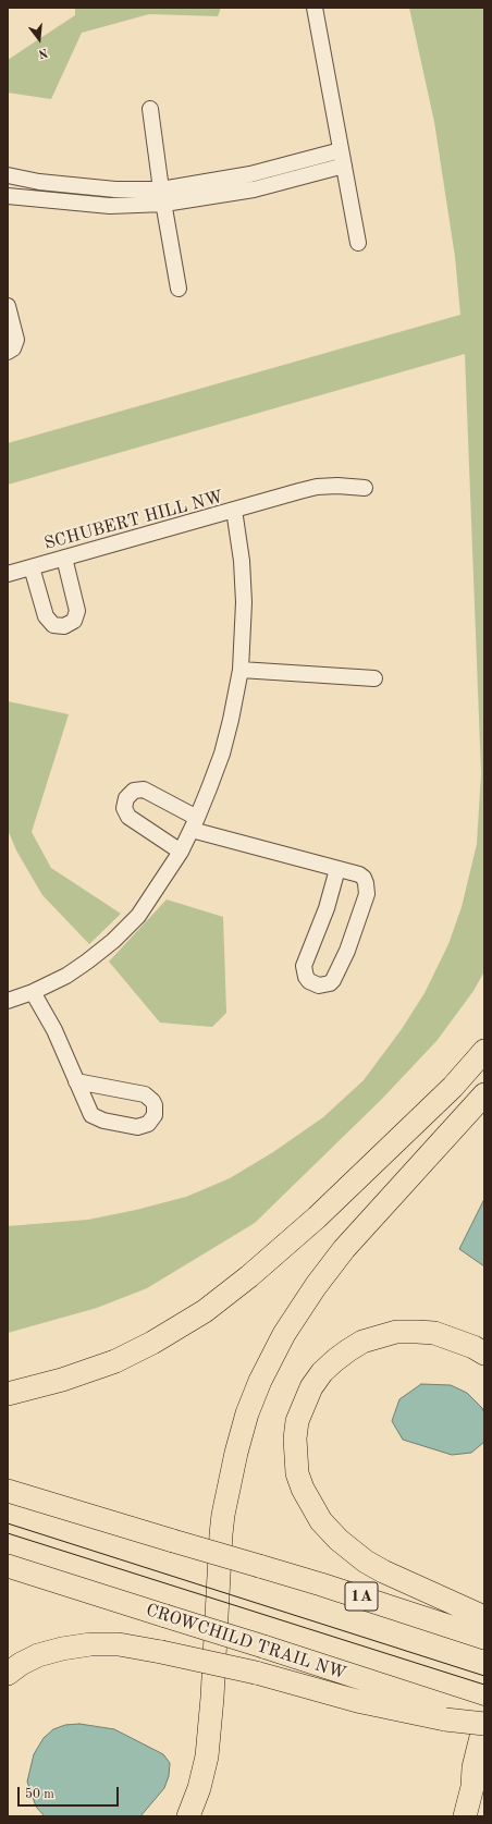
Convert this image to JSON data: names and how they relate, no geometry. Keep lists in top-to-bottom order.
{
  "streets": {
    "highway": ["1A", "CROWCHILD TRAIL NW"],
    "street": ["SCHUBERT HILL NW"]
  },
  "scale_bar": "50 m",
  "north": "bottom"
}
